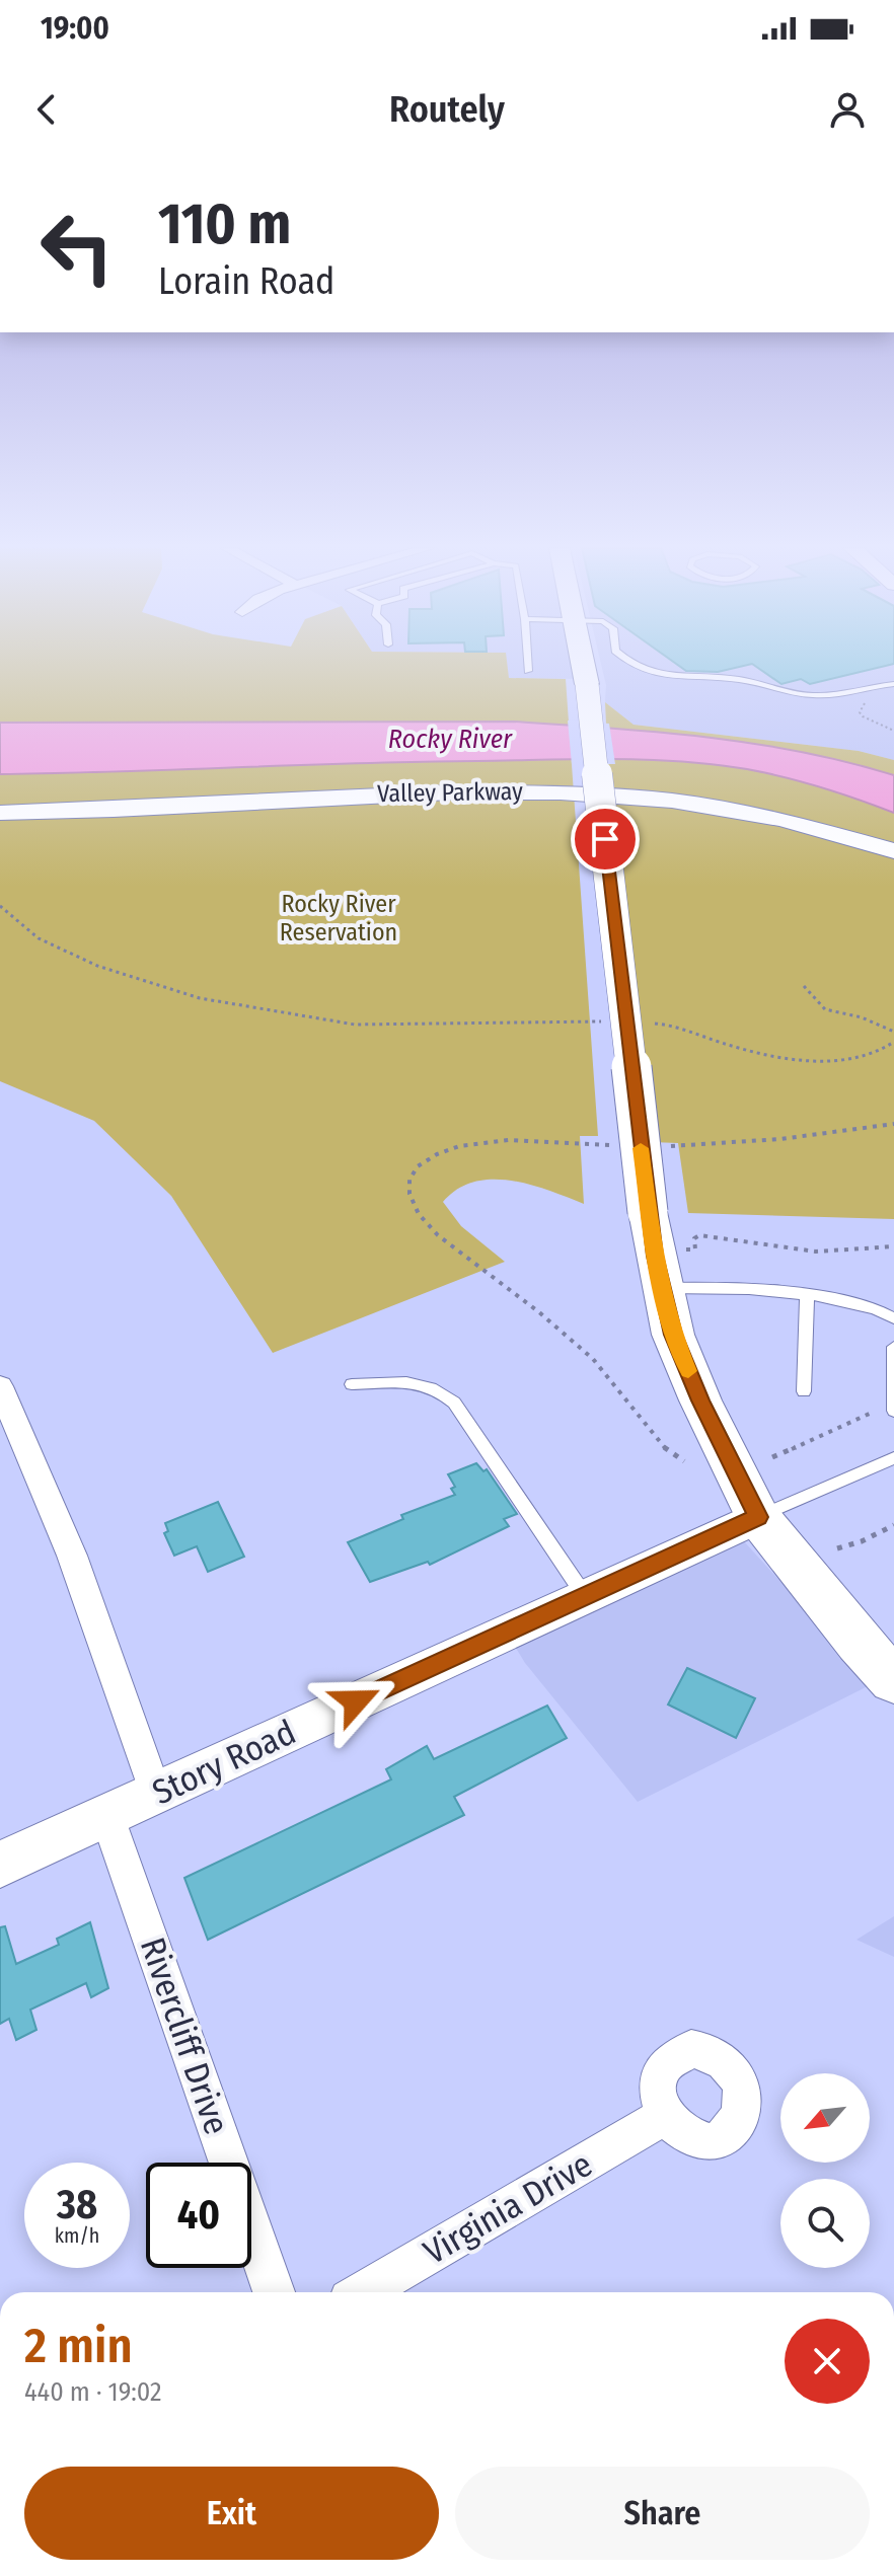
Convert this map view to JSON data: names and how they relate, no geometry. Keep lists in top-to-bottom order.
{
  "streets": {
    "street": [
      "Valley Parkway",
      "Story Road",
      "Rivercliff Drive",
      "Virginia Drive"
    ]
  },
  "crossings": [
    ["Story Road", "Rivercliff Drive"]
  ],
  "water": ["Rocky River"],
  "parks": ["Rocky River Reservation"],
  "north": "bottom left",
  "page": {
    "status": "19:00",
    "header": "Routely",
    "turn": ["110 m", "Lorain Road"],
    "speed": "38 km/h",
    "limit": "40",
    "heading": ["2 min", "440 m · 19:02"],
    "buttons": ["Exit", "Share"]
  }
}
